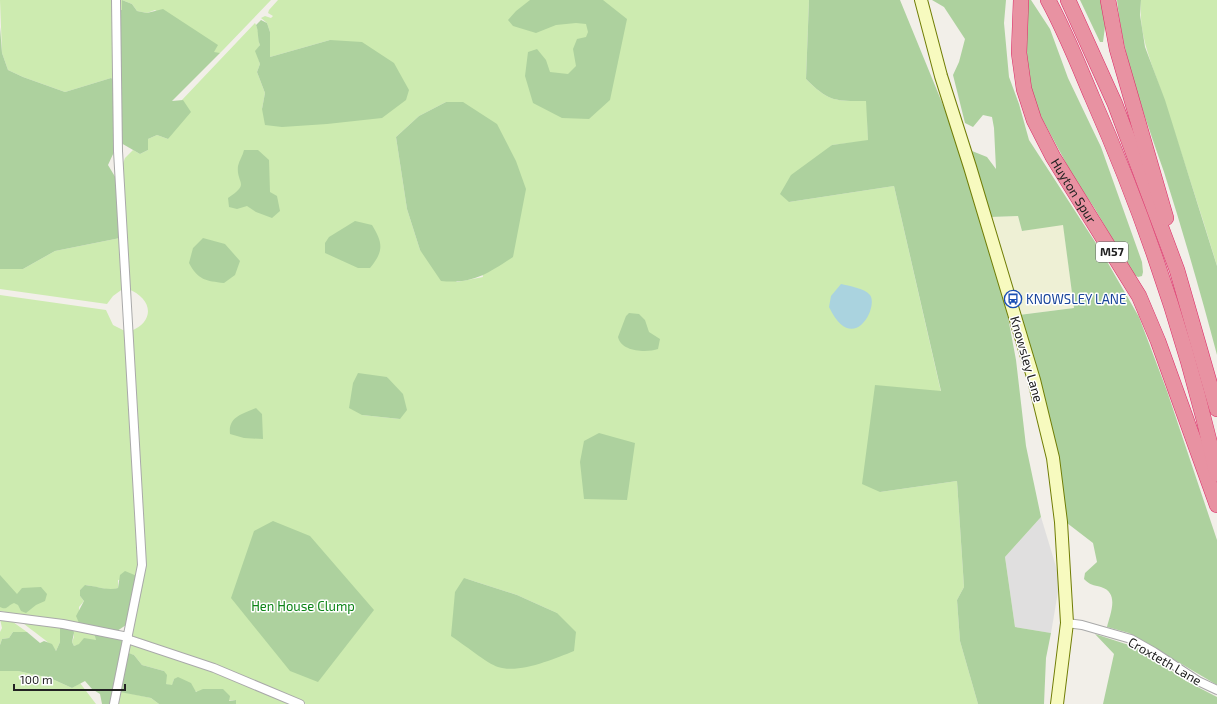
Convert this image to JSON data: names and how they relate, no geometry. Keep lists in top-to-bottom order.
{
  "streets": {
    "highway": ["Huyton Spur", "M57"],
    "main road": ["Knowsley Lane"],
    "street": ["Croxteth Lane"]
  },
  "crossings": [
    ["Knowsley Lane", "Croxteth Lane"]
  ],
  "parks": ["Hen House Clump"],
  "places": {
    "bus stop": ["KNOWSLEY LANE"]
  },
  "scale_bar": "100 m"
}
